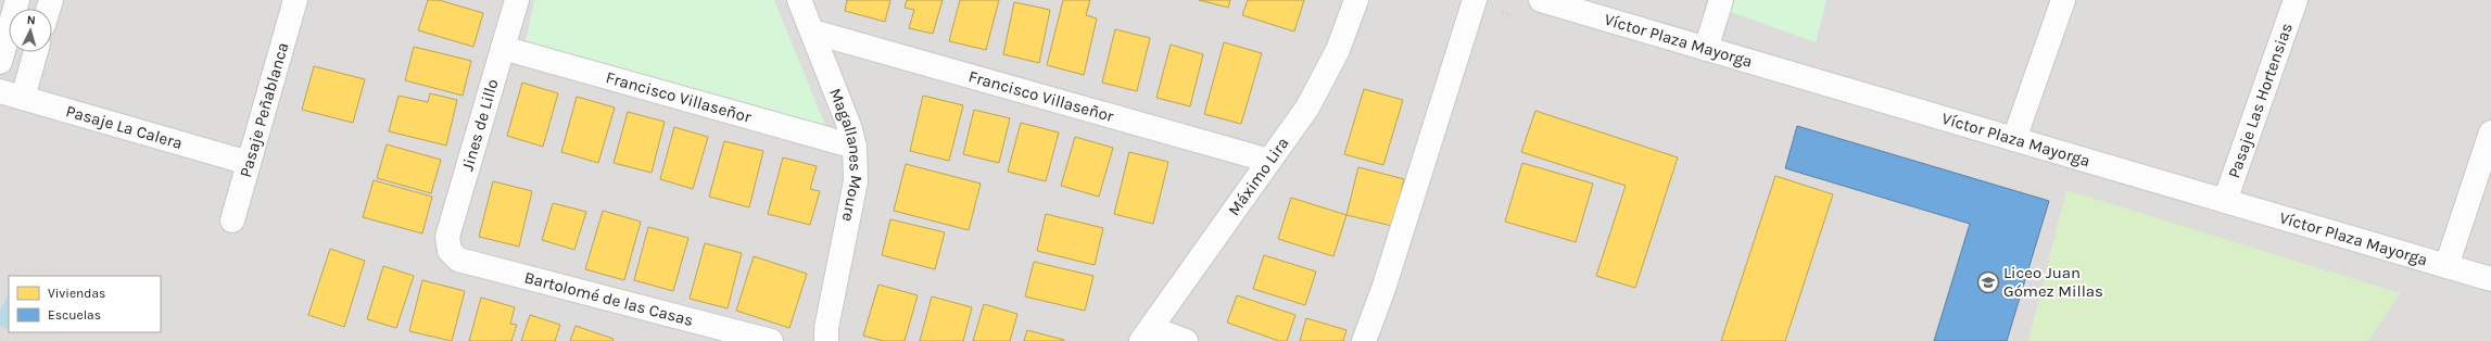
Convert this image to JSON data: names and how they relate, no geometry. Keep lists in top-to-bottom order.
{
  "streets": {
    "street": [
      "Víctor Plaza Mayorga",
      "Francisco Villaseñor",
      "Pasaje Las Hortensias",
      "Pasaje Peñablanca",
      "Jines de Lillo",
      "Pasaje La Calera",
      "Magallanes Moure",
      "Máximo Lira",
      "Bartolomé de las Casas"
    ]
  },
  "crossings": [
    ["Víctor Plaza Mayorga", "Pasaje Las Hortensias"],
    ["Francisco Villaseñor", "Jines de Lillo"],
    ["Francisco Villaseñor", "Magallanes Moure"],
    ["Francisco Villaseñor", "Máximo Lira"],
    ["Pasaje Peñablanca", "Pasaje La Calera"],
    ["Jines de Lillo", "Bartolomé de las Casas"]
  ],
  "places": {
    "school or university": ["Liceo Juan Gómez Millas"]
  },
  "legend": ["Viviendas", "Escuelas"],
  "north": "top"
}
